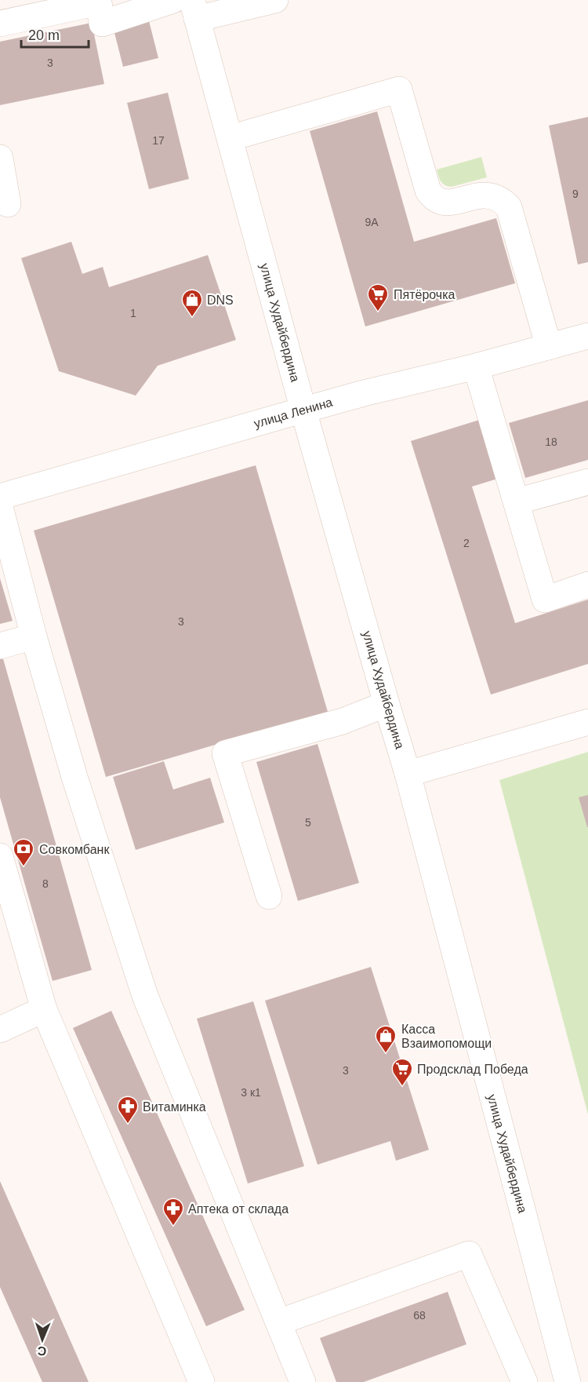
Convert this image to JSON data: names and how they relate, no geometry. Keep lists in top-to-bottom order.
{
  "streets": {
    "street": ["улица Худайбердина", "улица Ленина"]
  },
  "crossings": [
    ["улица Худайбердина", "улица Ленина"]
  ],
  "places": {
    "supermarket": ["Пятёрочка", "Продсклад Победа"],
    "shop": ["DNS", "Касса Взаимопомощи"],
    "bank": ["Совкомбанк"],
    "pharmacy": ["Витаминка", "Аптека от склада"]
  },
  "house_numbers": [
    "3",
    "17",
    "9",
    "9А",
    "1",
    "18",
    "2",
    "3",
    "5",
    "8",
    "3",
    "3 к1",
    "68"
  ],
  "scale_bar": "20 m",
  "north": "bottom"
}
